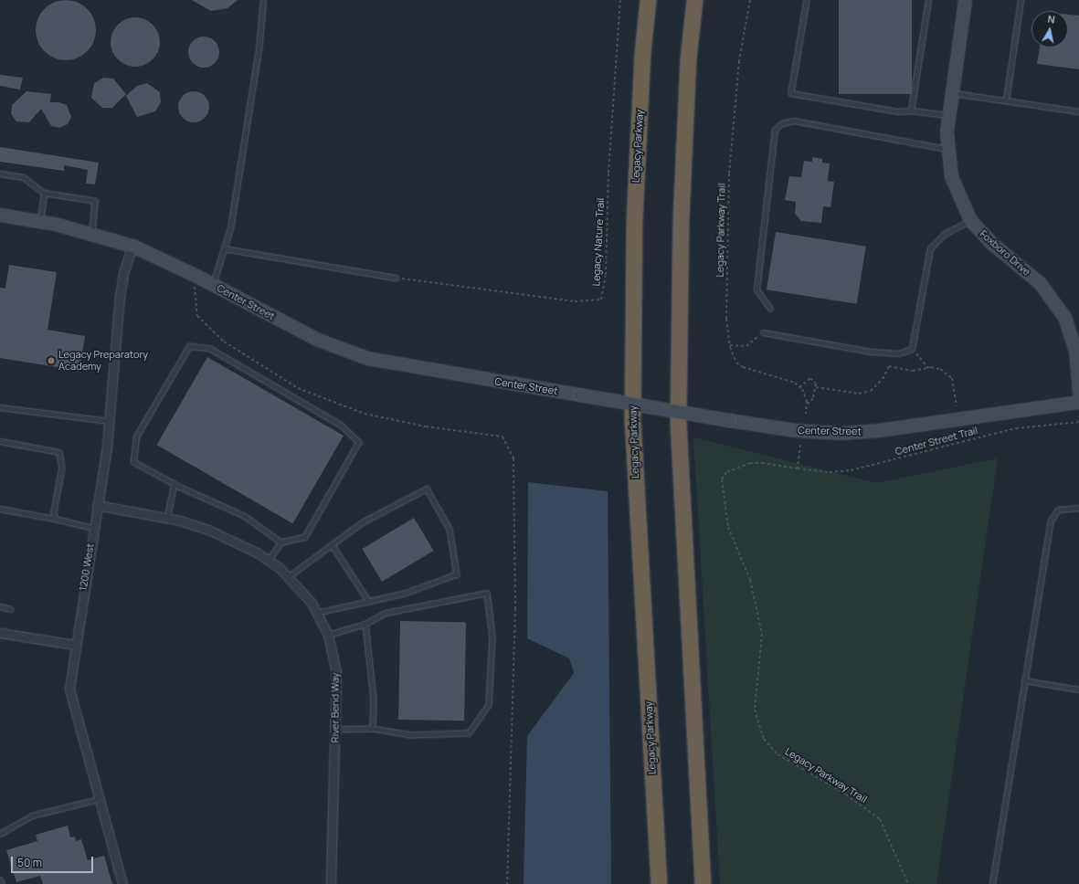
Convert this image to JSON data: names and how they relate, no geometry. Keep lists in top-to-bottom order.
{
  "streets": {
    "highway": ["Legacy Parkway"],
    "street": [
      "Foxboro Drive",
      "Center Street",
      "1200 West",
      "River Bend Way"
    ],
    "path": ["Legacy Parkway Trail", "Legacy Nature Trail", "Center Street Trail"]
  },
  "crossings": [
    ["Legacy Parkway Trail", "Center Street Trail"],
    ["Center Street", "1200 West"],
    ["1200 West", "River Bend Way"]
  ],
  "places": ["Legacy Preparatory Academy"],
  "scale_bar": "50 m",
  "north": "top"
}
